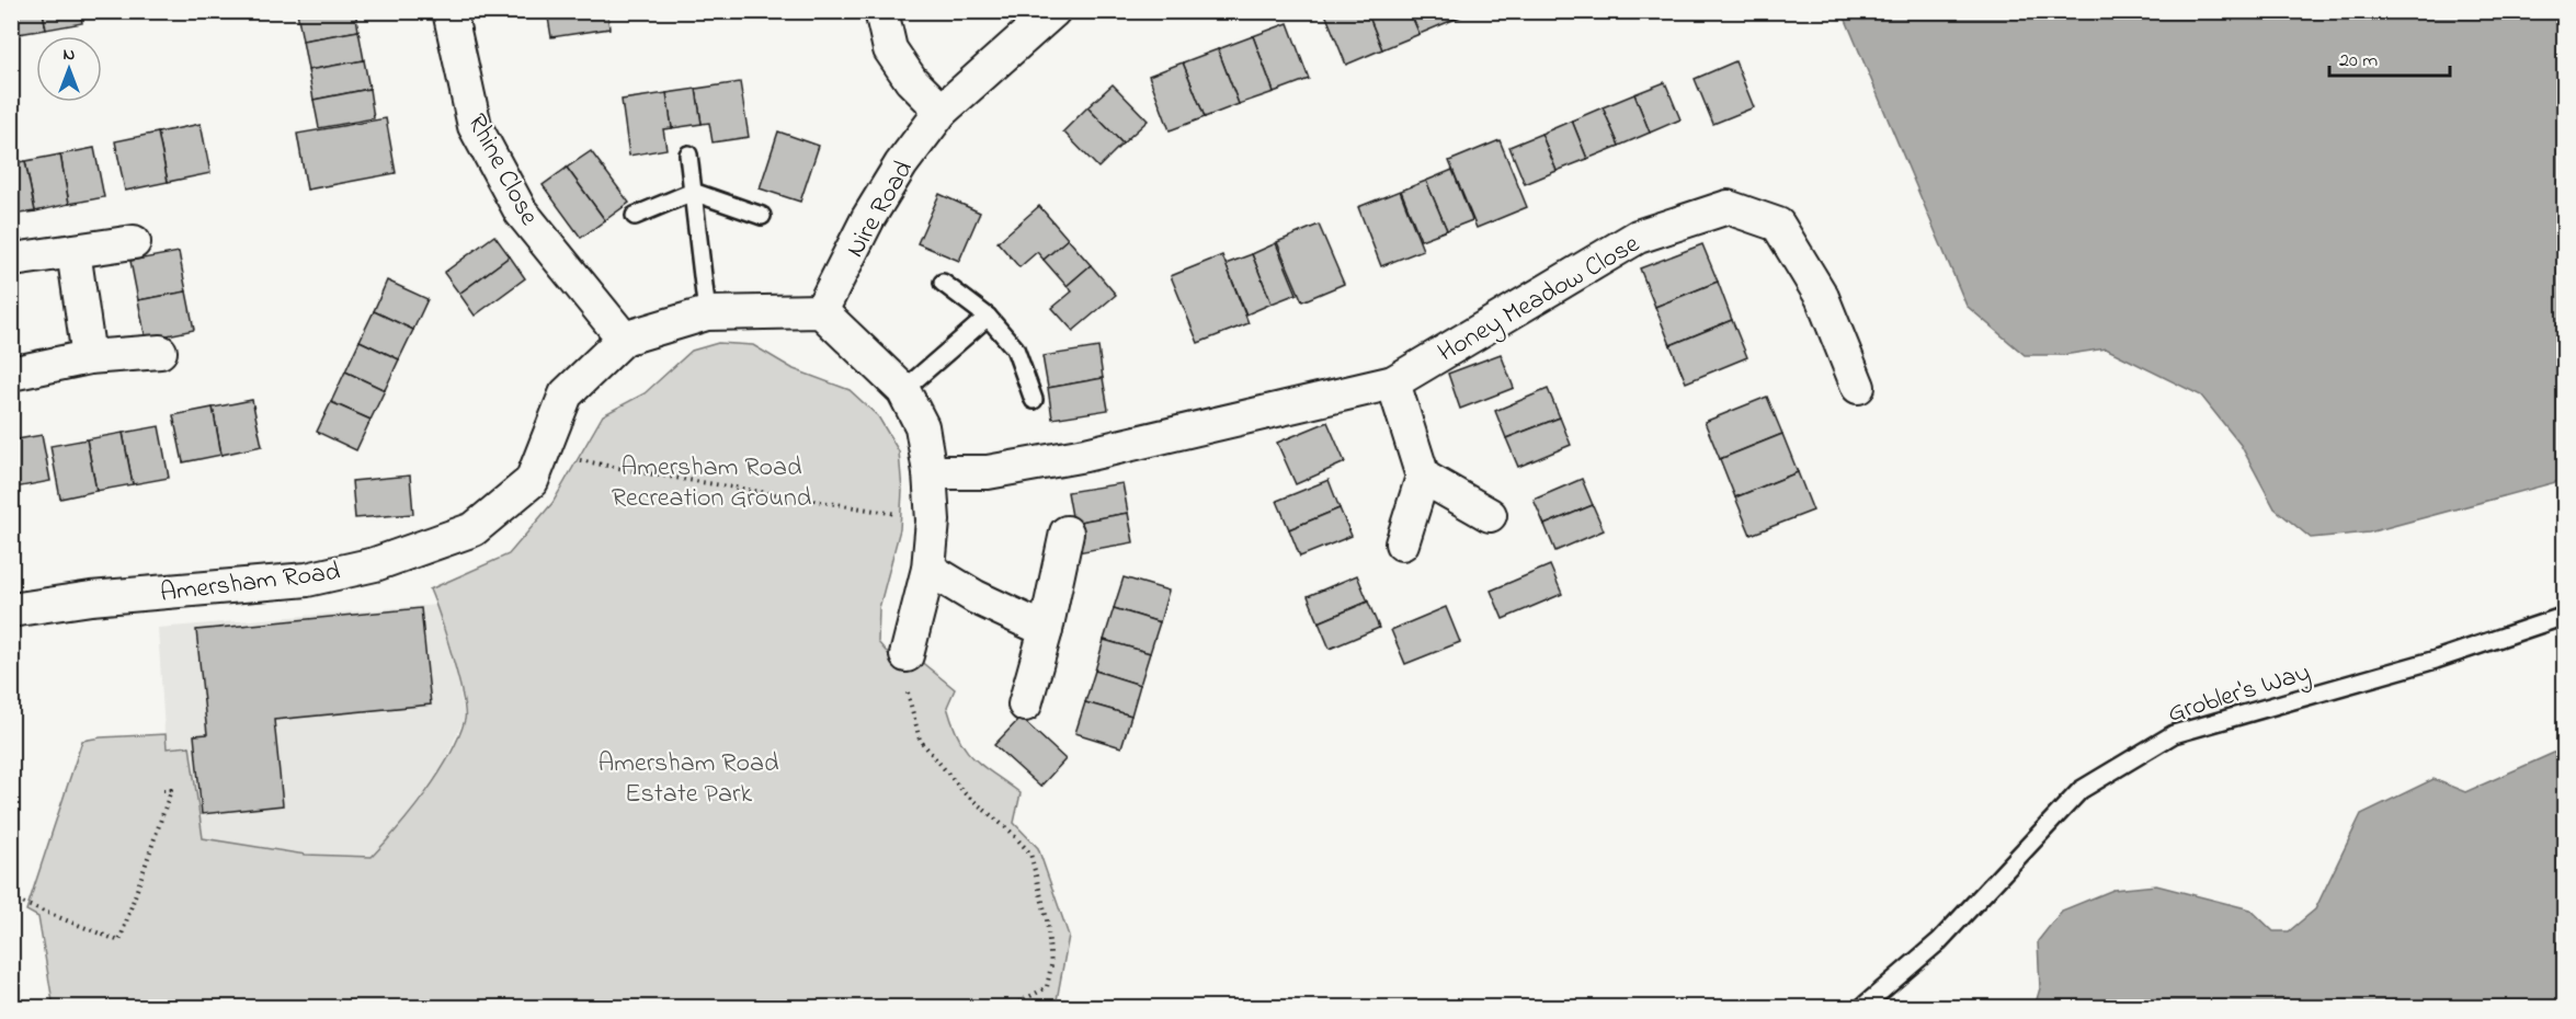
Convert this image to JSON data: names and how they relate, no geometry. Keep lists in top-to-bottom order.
{
  "streets": {
    "street": [
      "Rhine Close",
      "Nire Road",
      "Honey Meadow Close",
      "Amersham Road"
    ],
    "lane": ["Grobler's Way"]
  },
  "crossings": [
    ["Rhine Close", "Amersham Road"],
    ["Nire Road", "Amersham Road"]
  ],
  "parks": ["Amersham Road Recreation Ground", "Amersham Road Estate Park"],
  "scale_bar": "20 m",
  "north": "top"
}
